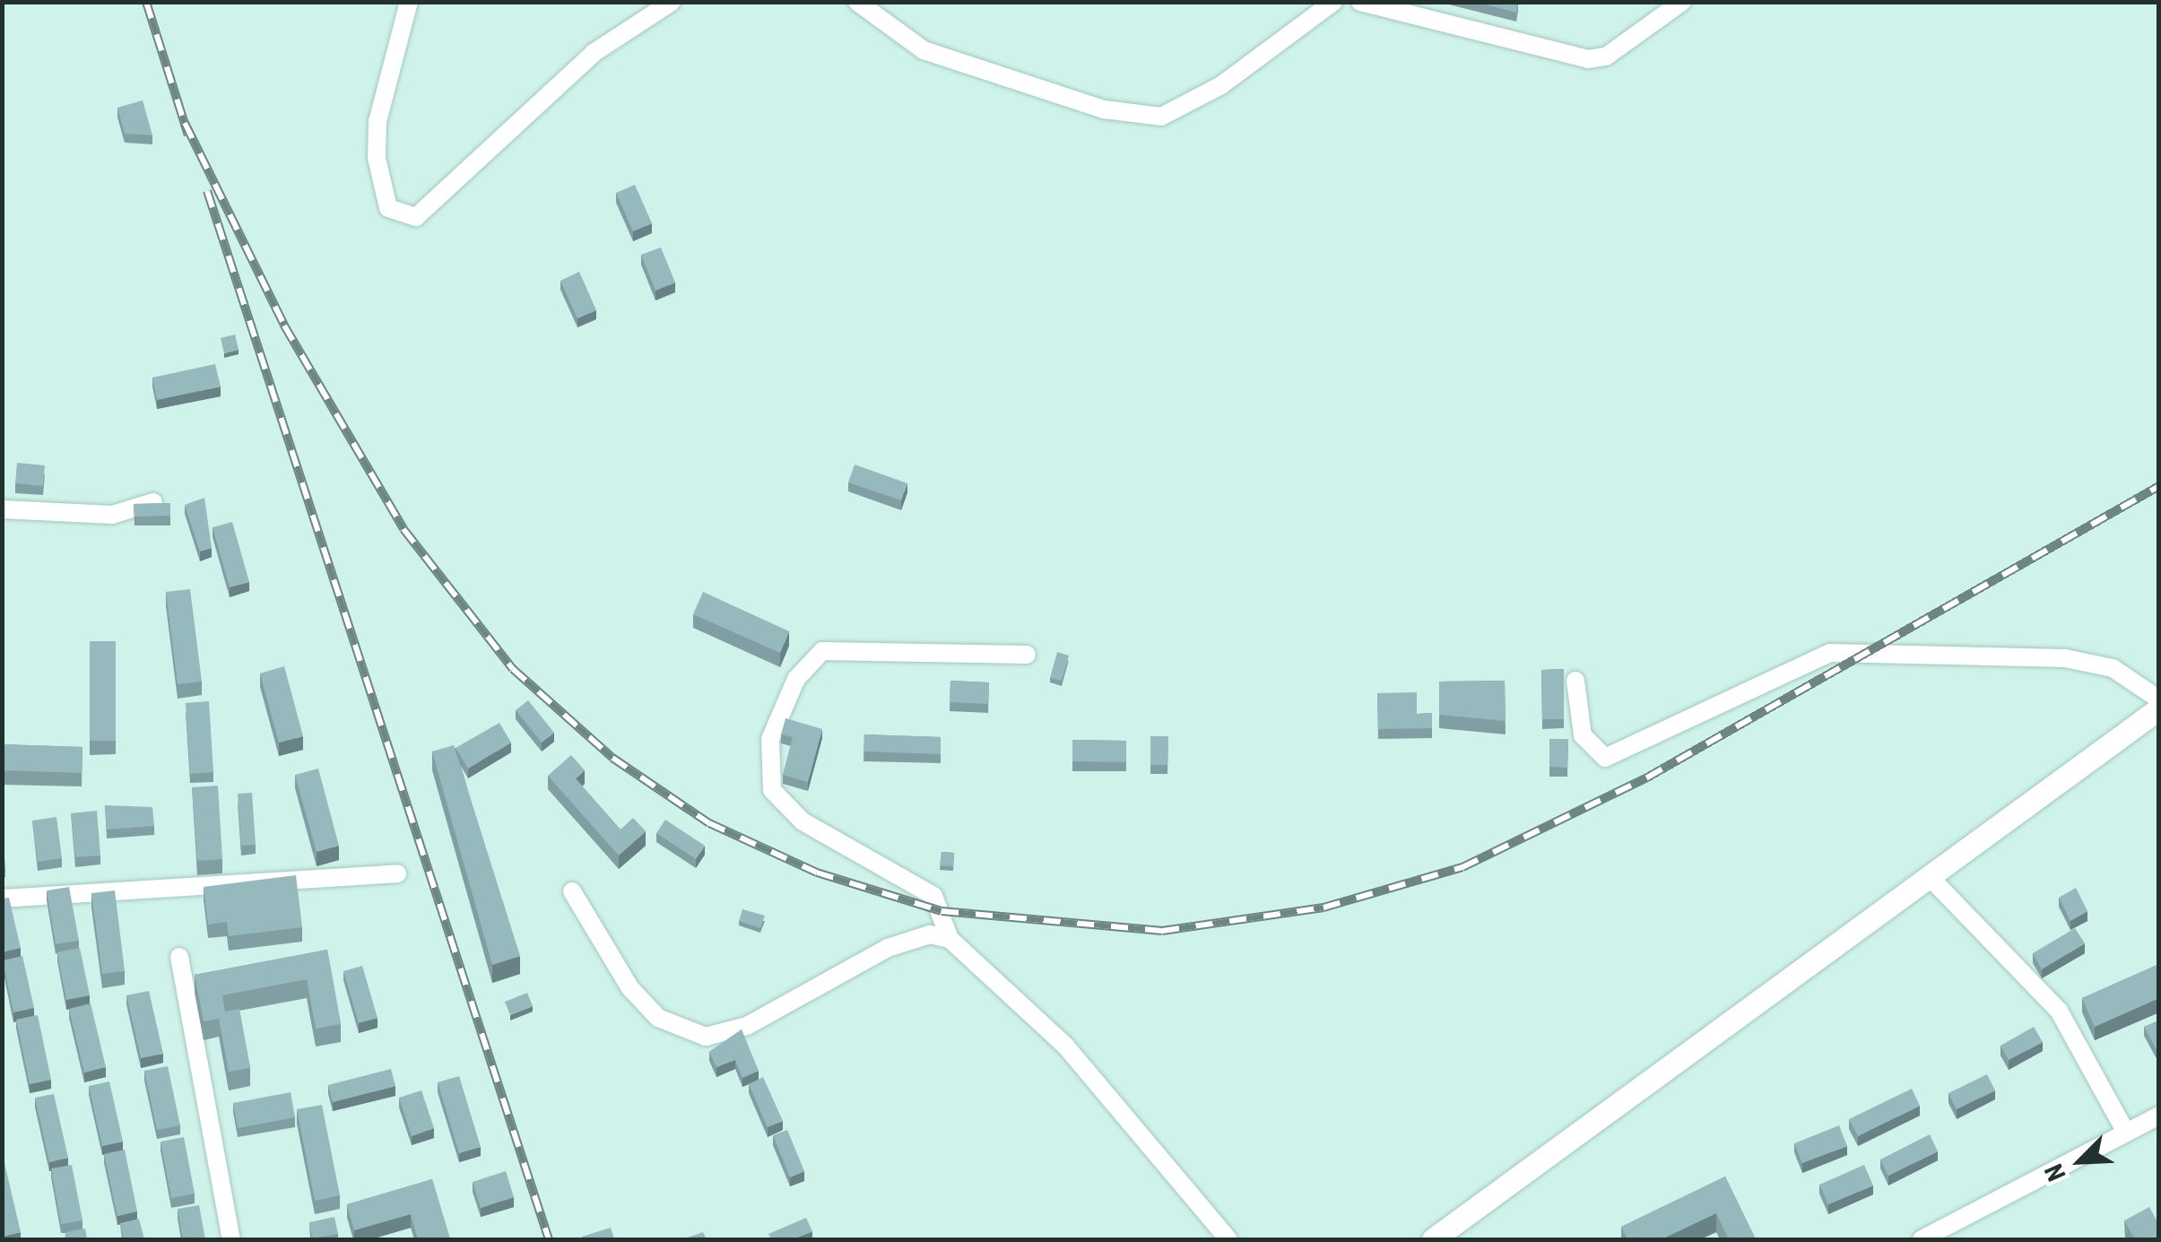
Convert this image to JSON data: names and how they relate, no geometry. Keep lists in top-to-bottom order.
{
  "north": "bottom left"
}
